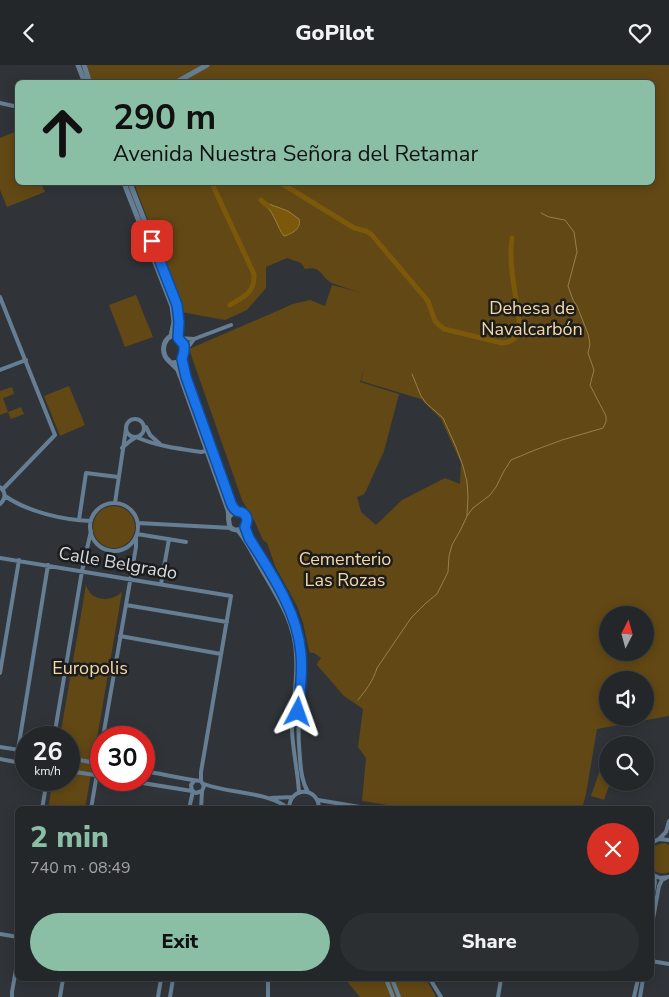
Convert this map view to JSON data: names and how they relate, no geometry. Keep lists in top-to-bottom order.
{
  "streets": {
    "street": ["Calle Belgrado"]
  },
  "parks": ["Dehesa de Navalcarbón", "Cementerio Las Rozas", "Europolis"],
  "north": "top",
  "page": {
    "header": "GoPilot",
    "turn": ["290 m", "Avenida Nuestra Señora del Retamar"],
    "speed": "26 km/h",
    "limit": "30",
    "heading": ["2 min", "740 m · 08:49"],
    "buttons": ["Exit", "Share"]
  }
}
